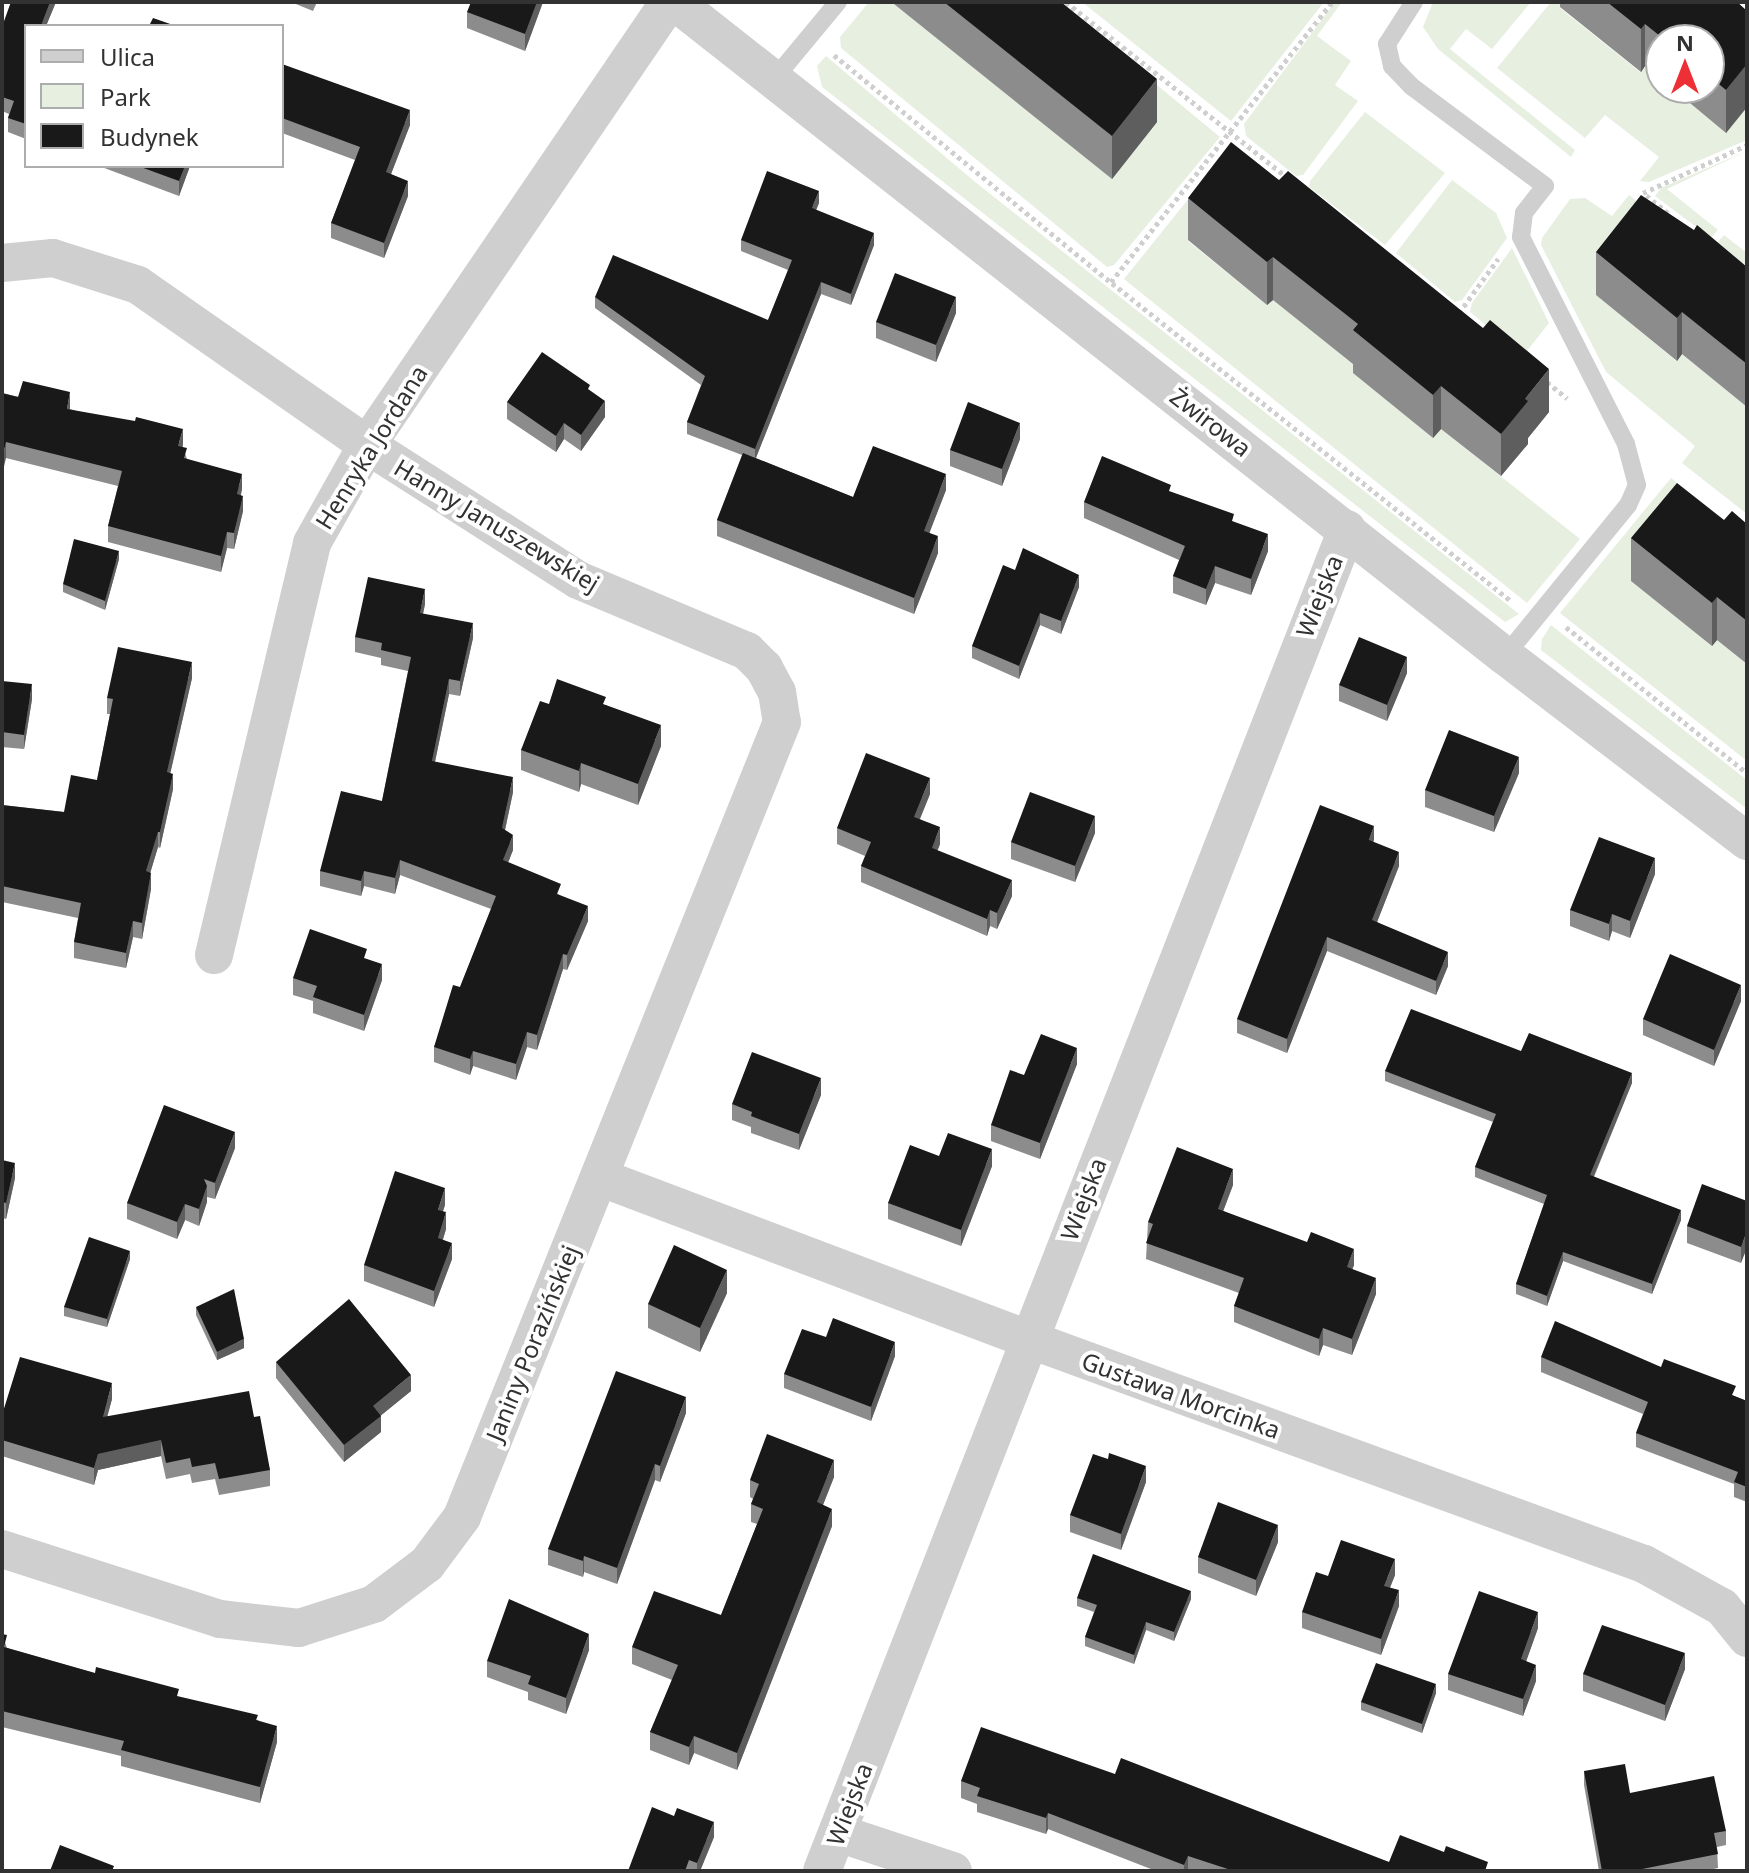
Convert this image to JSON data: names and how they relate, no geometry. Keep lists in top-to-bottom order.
{
  "streets": {
    "street": [
      "Żwirowa",
      "Henryka Jordana",
      "Hanny Januszewskiej",
      "Wiejska",
      "Janiny Porazińskiej",
      "Gustawa Morcinka"
    ]
  },
  "crossings": [
    ["Żwirowa", "Wiejska"],
    ["Henryka Jordana", "Hanny Januszewskiej"],
    ["Hanny Januszewskiej", "Janiny Porazińskiej"],
    ["Wiejska", "Gustawa Morcinka"],
    ["Janiny Porazińskiej", "Gustawa Morcinka"]
  ],
  "legend": ["Ulica", "Park", "Budynek"],
  "north": "top"
}
